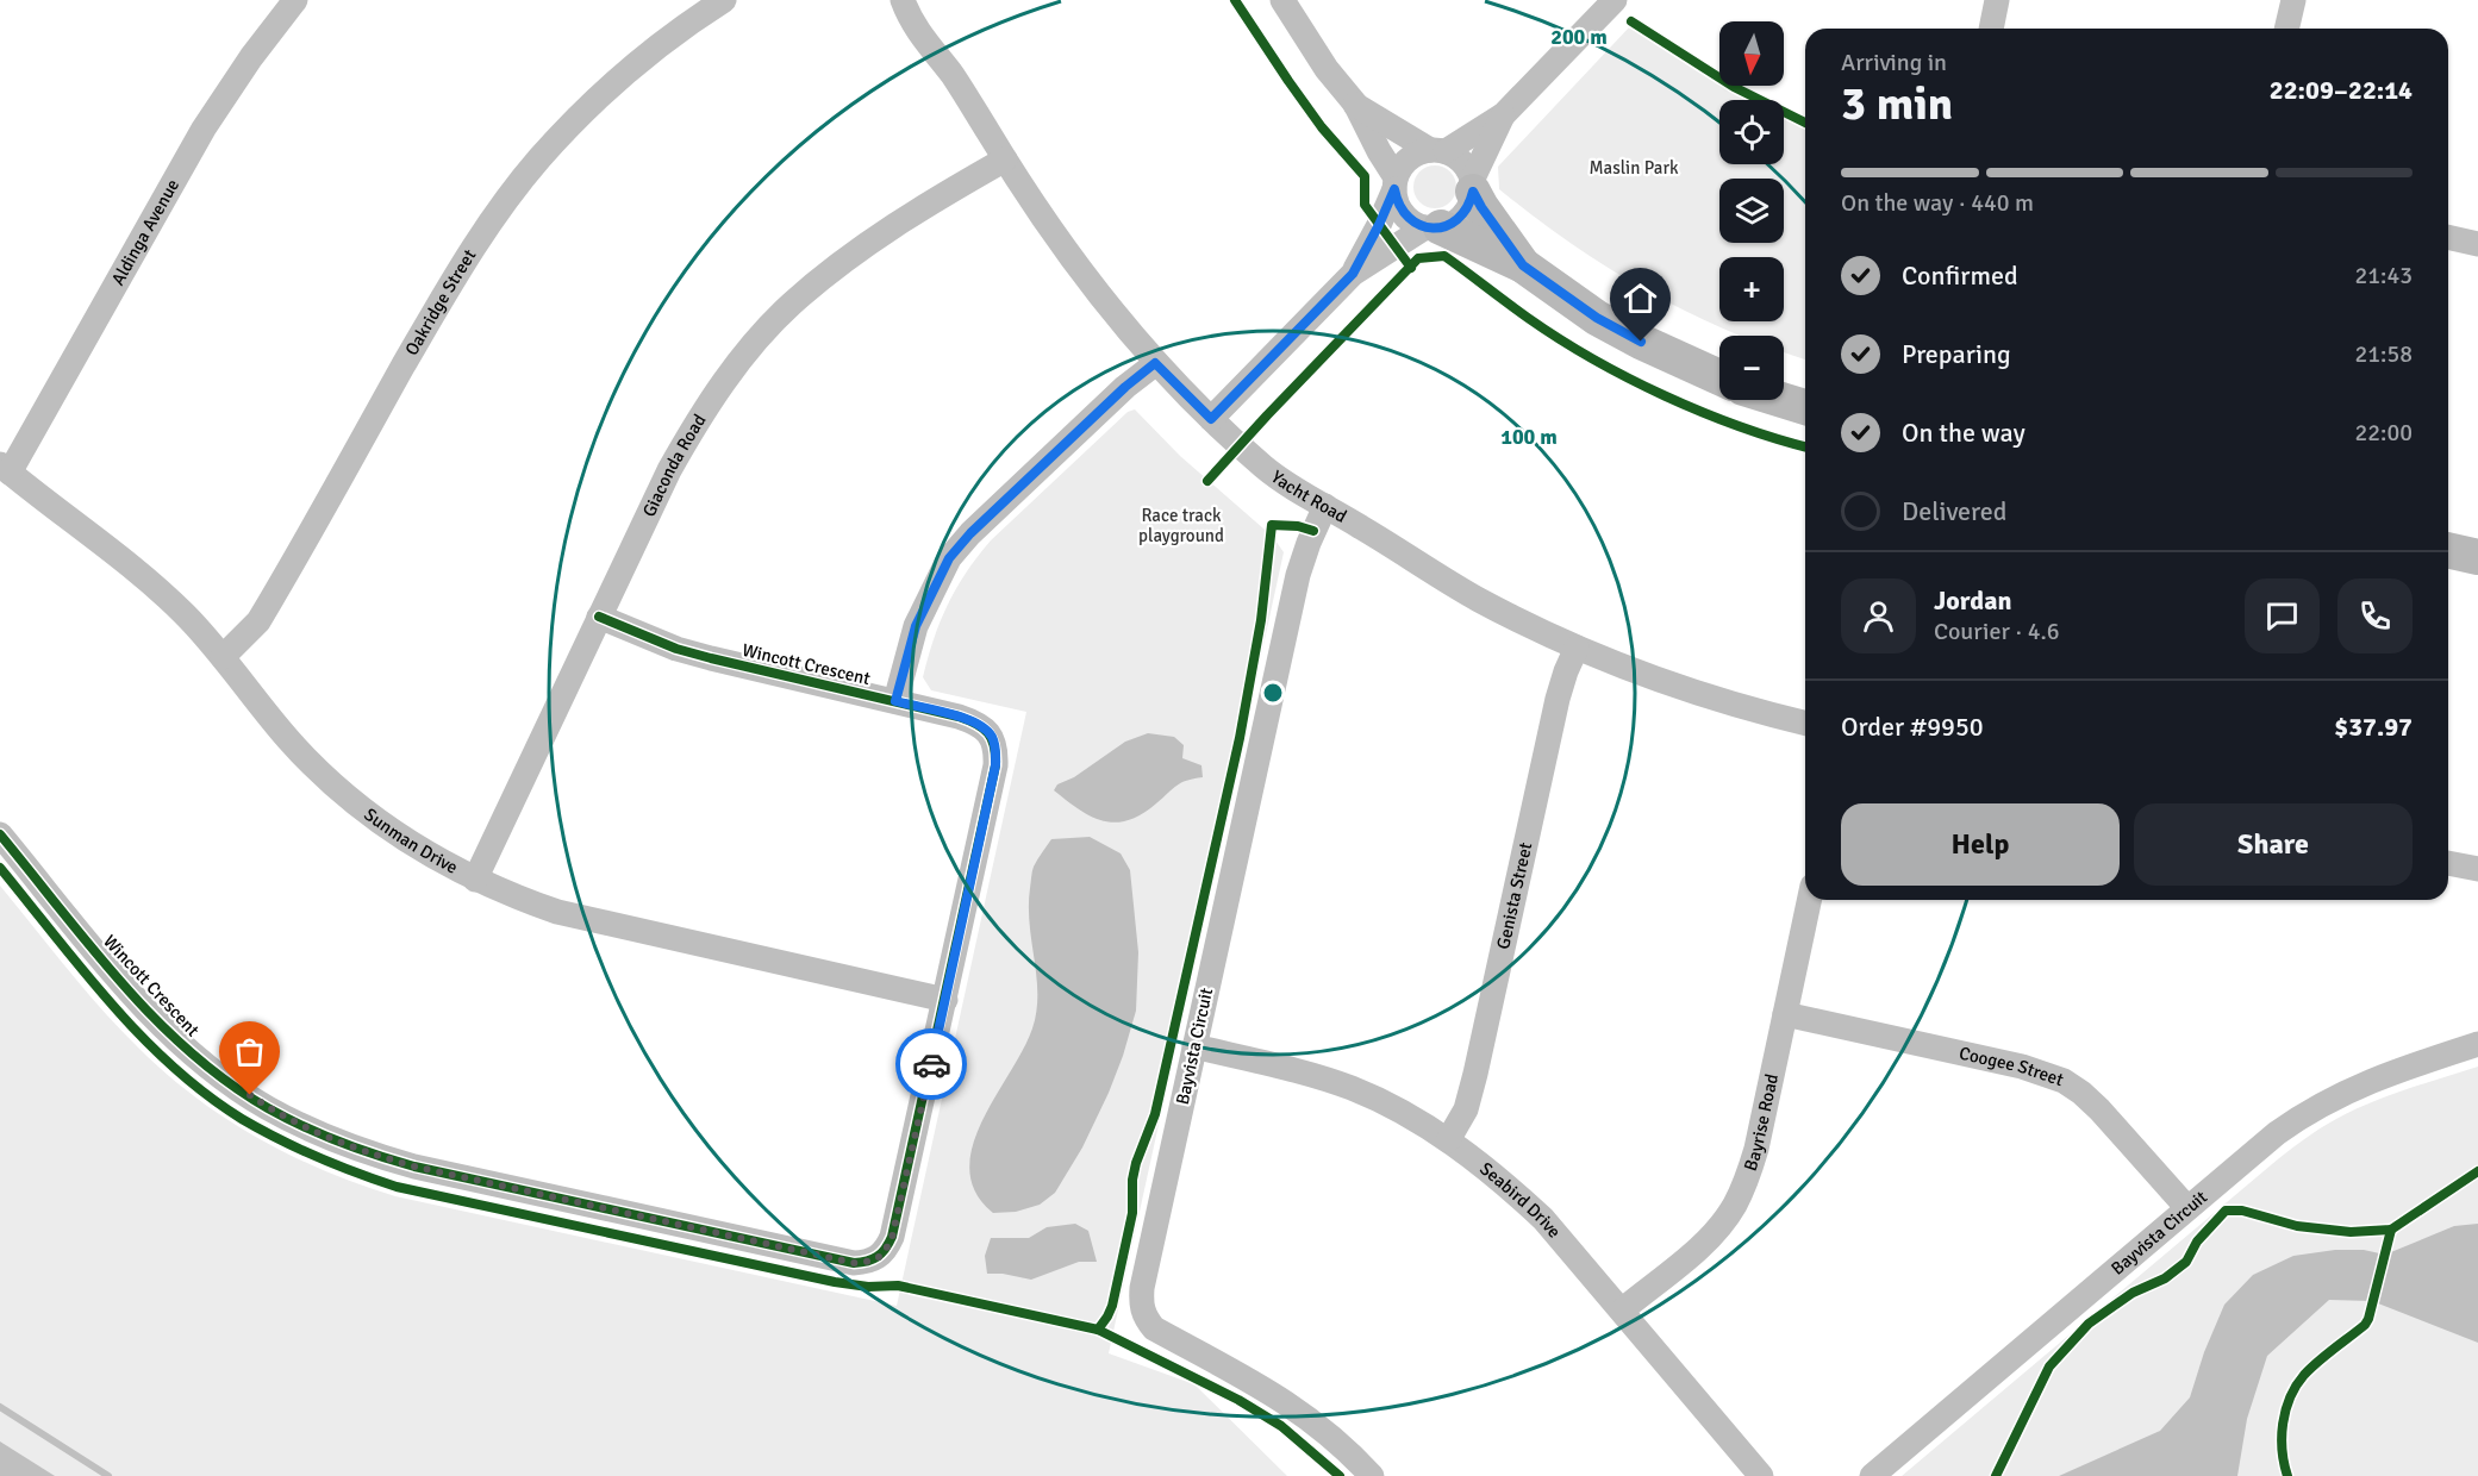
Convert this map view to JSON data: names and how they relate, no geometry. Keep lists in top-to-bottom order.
{
  "streets": {
    "street": [
      "Aldinga Avenue",
      "Oakridge Street",
      "Giaconda Road",
      "Yacht Road",
      "Wincott Crescent",
      "Sunman Drive",
      "Genista Street",
      "Bayvista Circuit",
      "Coogee Street",
      "Bayrise Road",
      "Seabird Drive"
    ]
  },
  "crossings": [
    ["Aldinga Avenue", "Sunman Drive"],
    ["Oakridge Street", "Sunman Drive"],
    ["Giaconda Road", "Yacht Road"],
    ["Giaconda Road", "Wincott Crescent"],
    ["Giaconda Road", "Sunman Drive"],
    ["Yacht Road", "Genista Street"],
    ["Yacht Road", "Bayvista Circuit"],
    ["Wincott Crescent", "Sunman Drive"],
    ["Genista Street", "Seabird Drive"],
    ["Bayvista Circuit", "Coogee Street"],
    ["Bayvista Circuit", "Seabird Drive"],
    ["Coogee Street", "Bayrise Road"],
    ["Bayrise Road", "Seabird Drive"]
  ],
  "parks": ["Maslin Park", "Race track playground"],
  "north": "bottom",
  "page": {
    "map_buttons": ["+", "−"],
    "heading": ["3 min", "Arriving in", "22:09–22:14"],
    "panel": [
      "Jordan",
      "Courier · 4.6",
      "Order #9950",
      "$37.97"
    ],
    "bar": "On the way · 440 m",
    "list": [
      ["Confirmed", "21:43"],
      ["Preparing", "21:58"],
      ["On the way", "22:00"],
      "Delivered"
    ],
    "buttons": ["Help", "Share"]
  },
  "rings": ["200 m", "100 m"]
}
